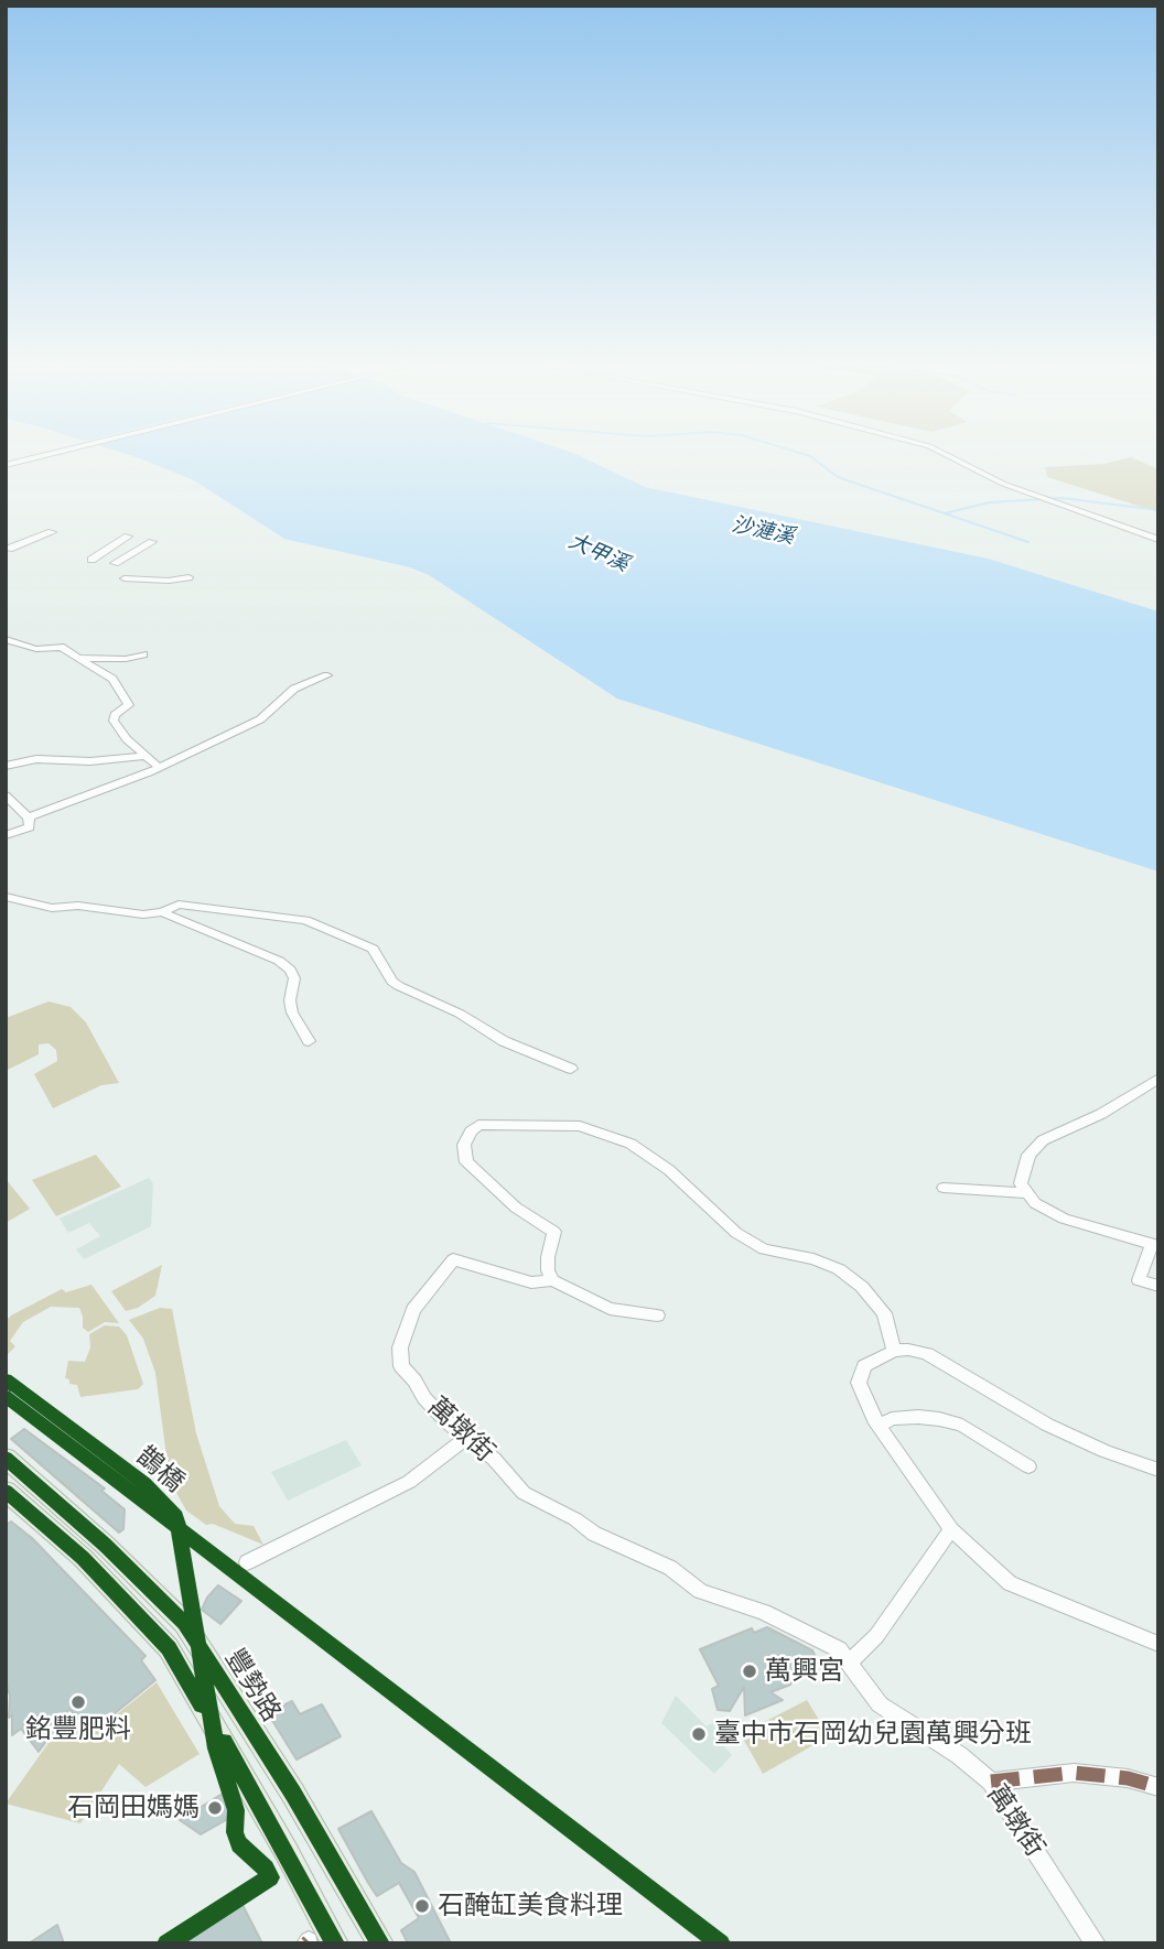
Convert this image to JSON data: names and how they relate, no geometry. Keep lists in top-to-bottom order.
{
  "streets": {
    "main road": ["豐勢路"],
    "street": ["萬墩街"],
    "cycle path": ["鵲橋"]
  },
  "water": ["沙漣溪", "大甲溪"],
  "places": [
    "萬興宮",
    "銘豐肥料",
    "臺中市石岡幼兒園萬興分班",
    "石岡田媽媽",
    "石醃缸美食料理"
  ]
}
